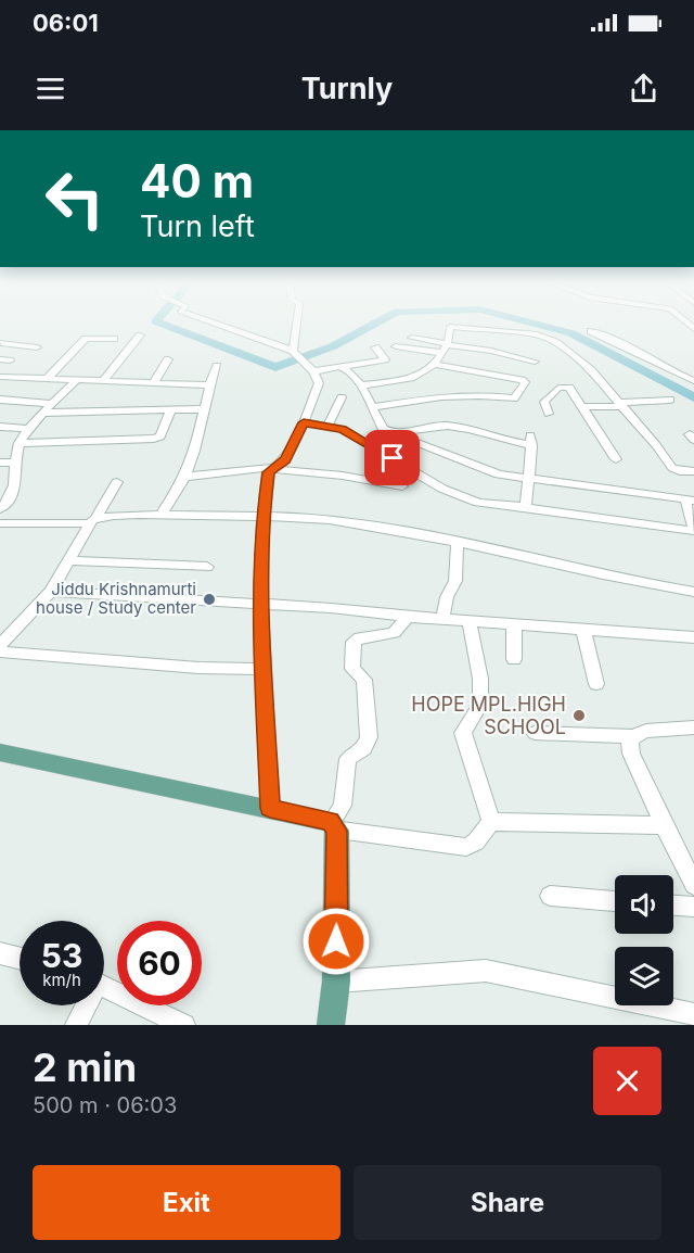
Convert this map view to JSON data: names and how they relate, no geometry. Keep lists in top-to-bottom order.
{
  "places": ["Jiddu Krishnamurti house / Study center", "HOPE MPL.HIGH SCHOOL"],
  "page": {
    "status": "06:01",
    "header": "Turnly",
    "turn": ["40 m", "Turn left"],
    "speed": "53 km/h",
    "limit": "60",
    "heading": ["2 min", "500 m · 06:03"],
    "buttons": ["Exit", "Share"]
  }
}
